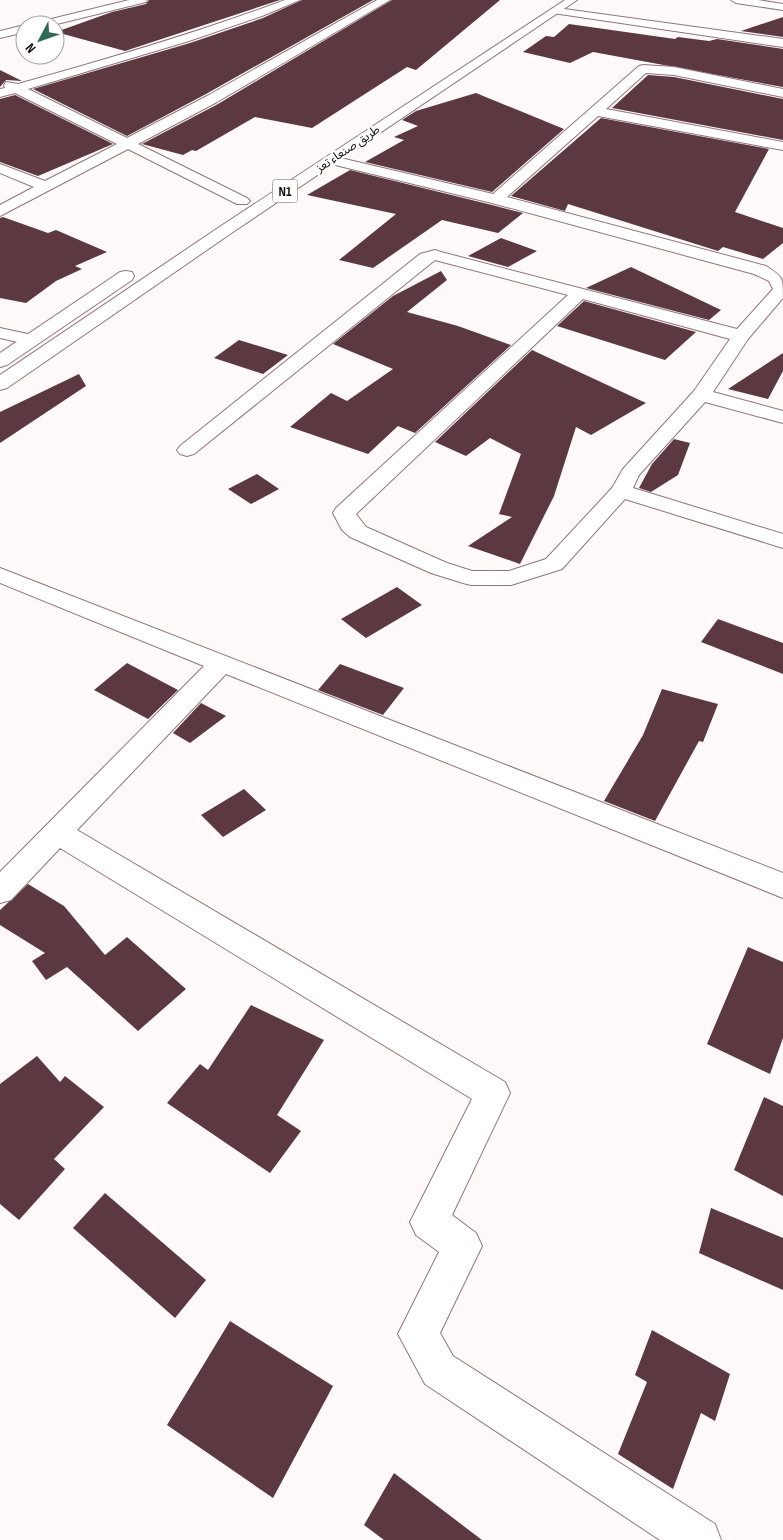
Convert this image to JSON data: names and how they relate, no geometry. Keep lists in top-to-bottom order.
{
  "streets": {
    "main road": ["طريق صنعاء تعز", "N1"]
  },
  "north": "bottom left"
}
